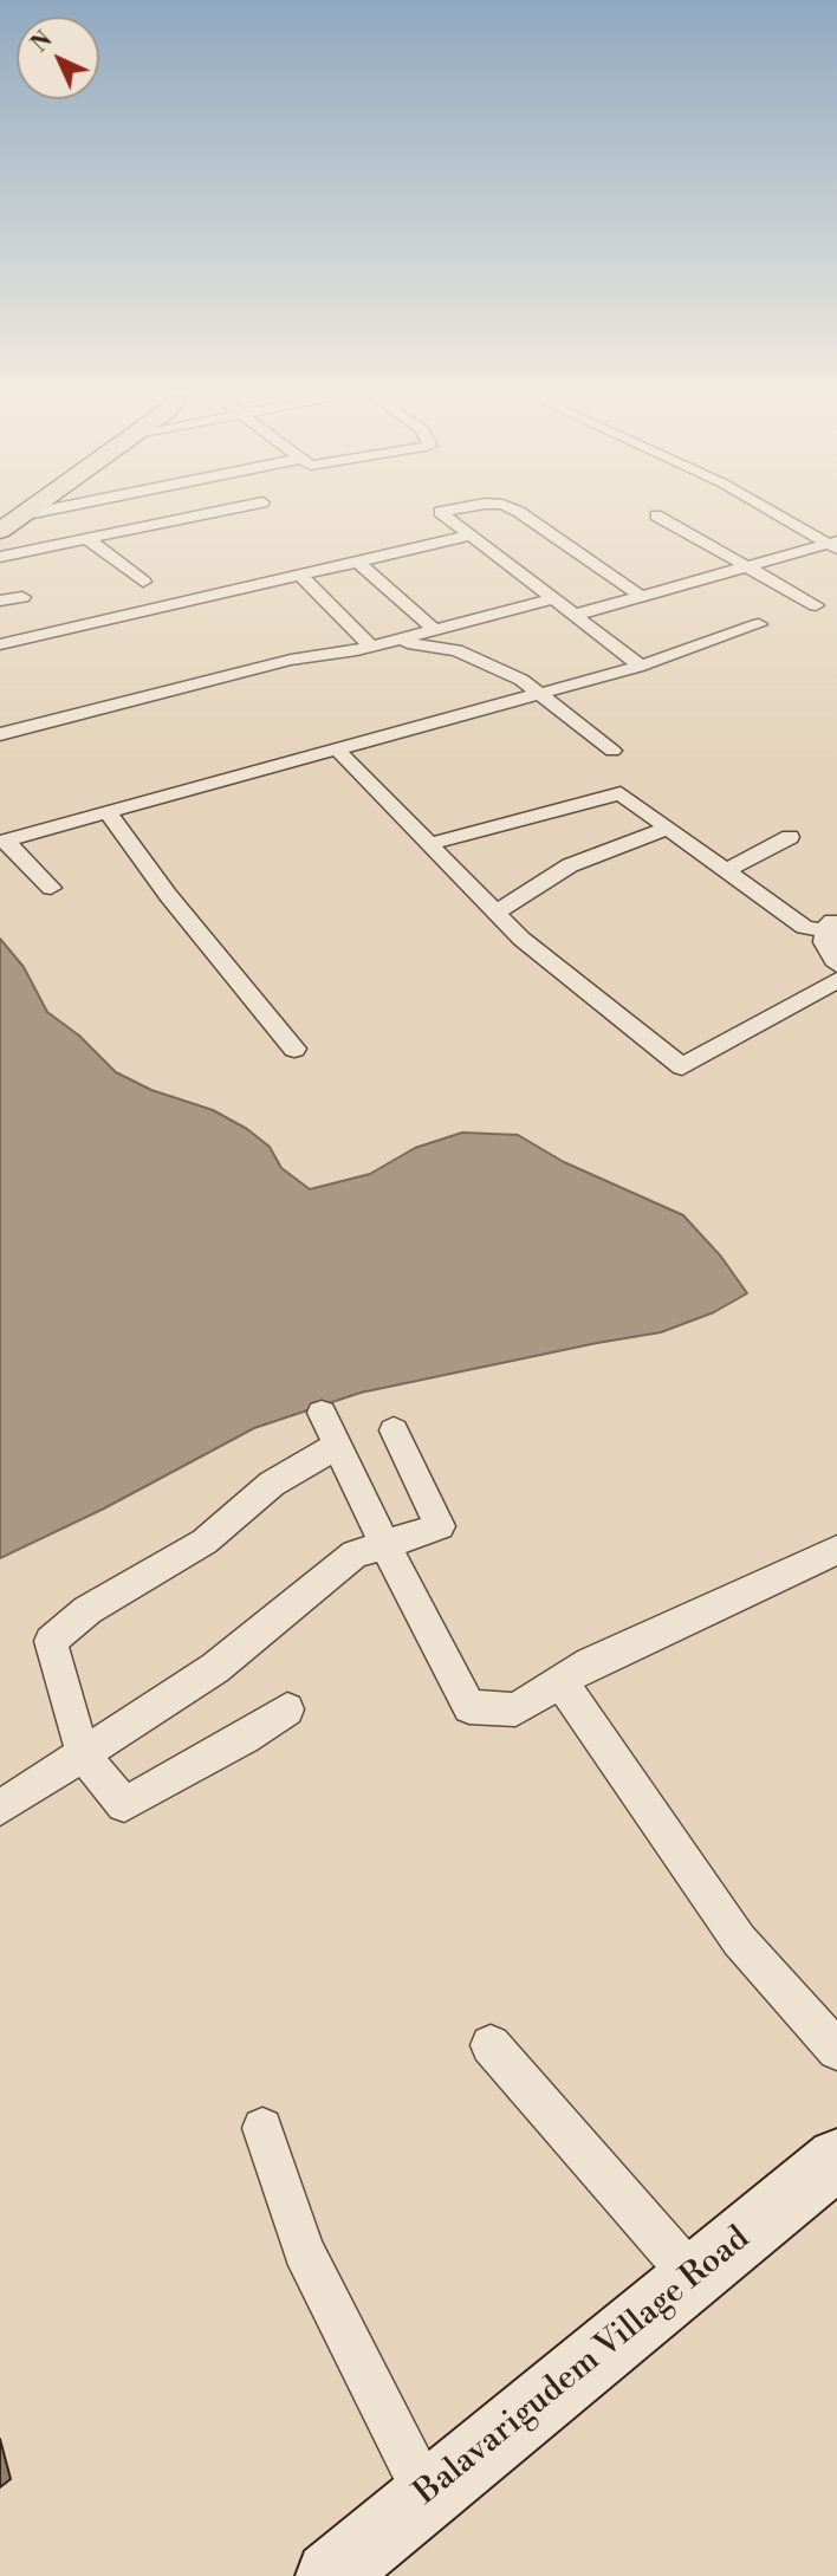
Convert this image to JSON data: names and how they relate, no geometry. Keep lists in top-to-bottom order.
{
  "streets": {
    "street": ["Balavarigudem Village Road"]
  },
  "north": "top left"
}
